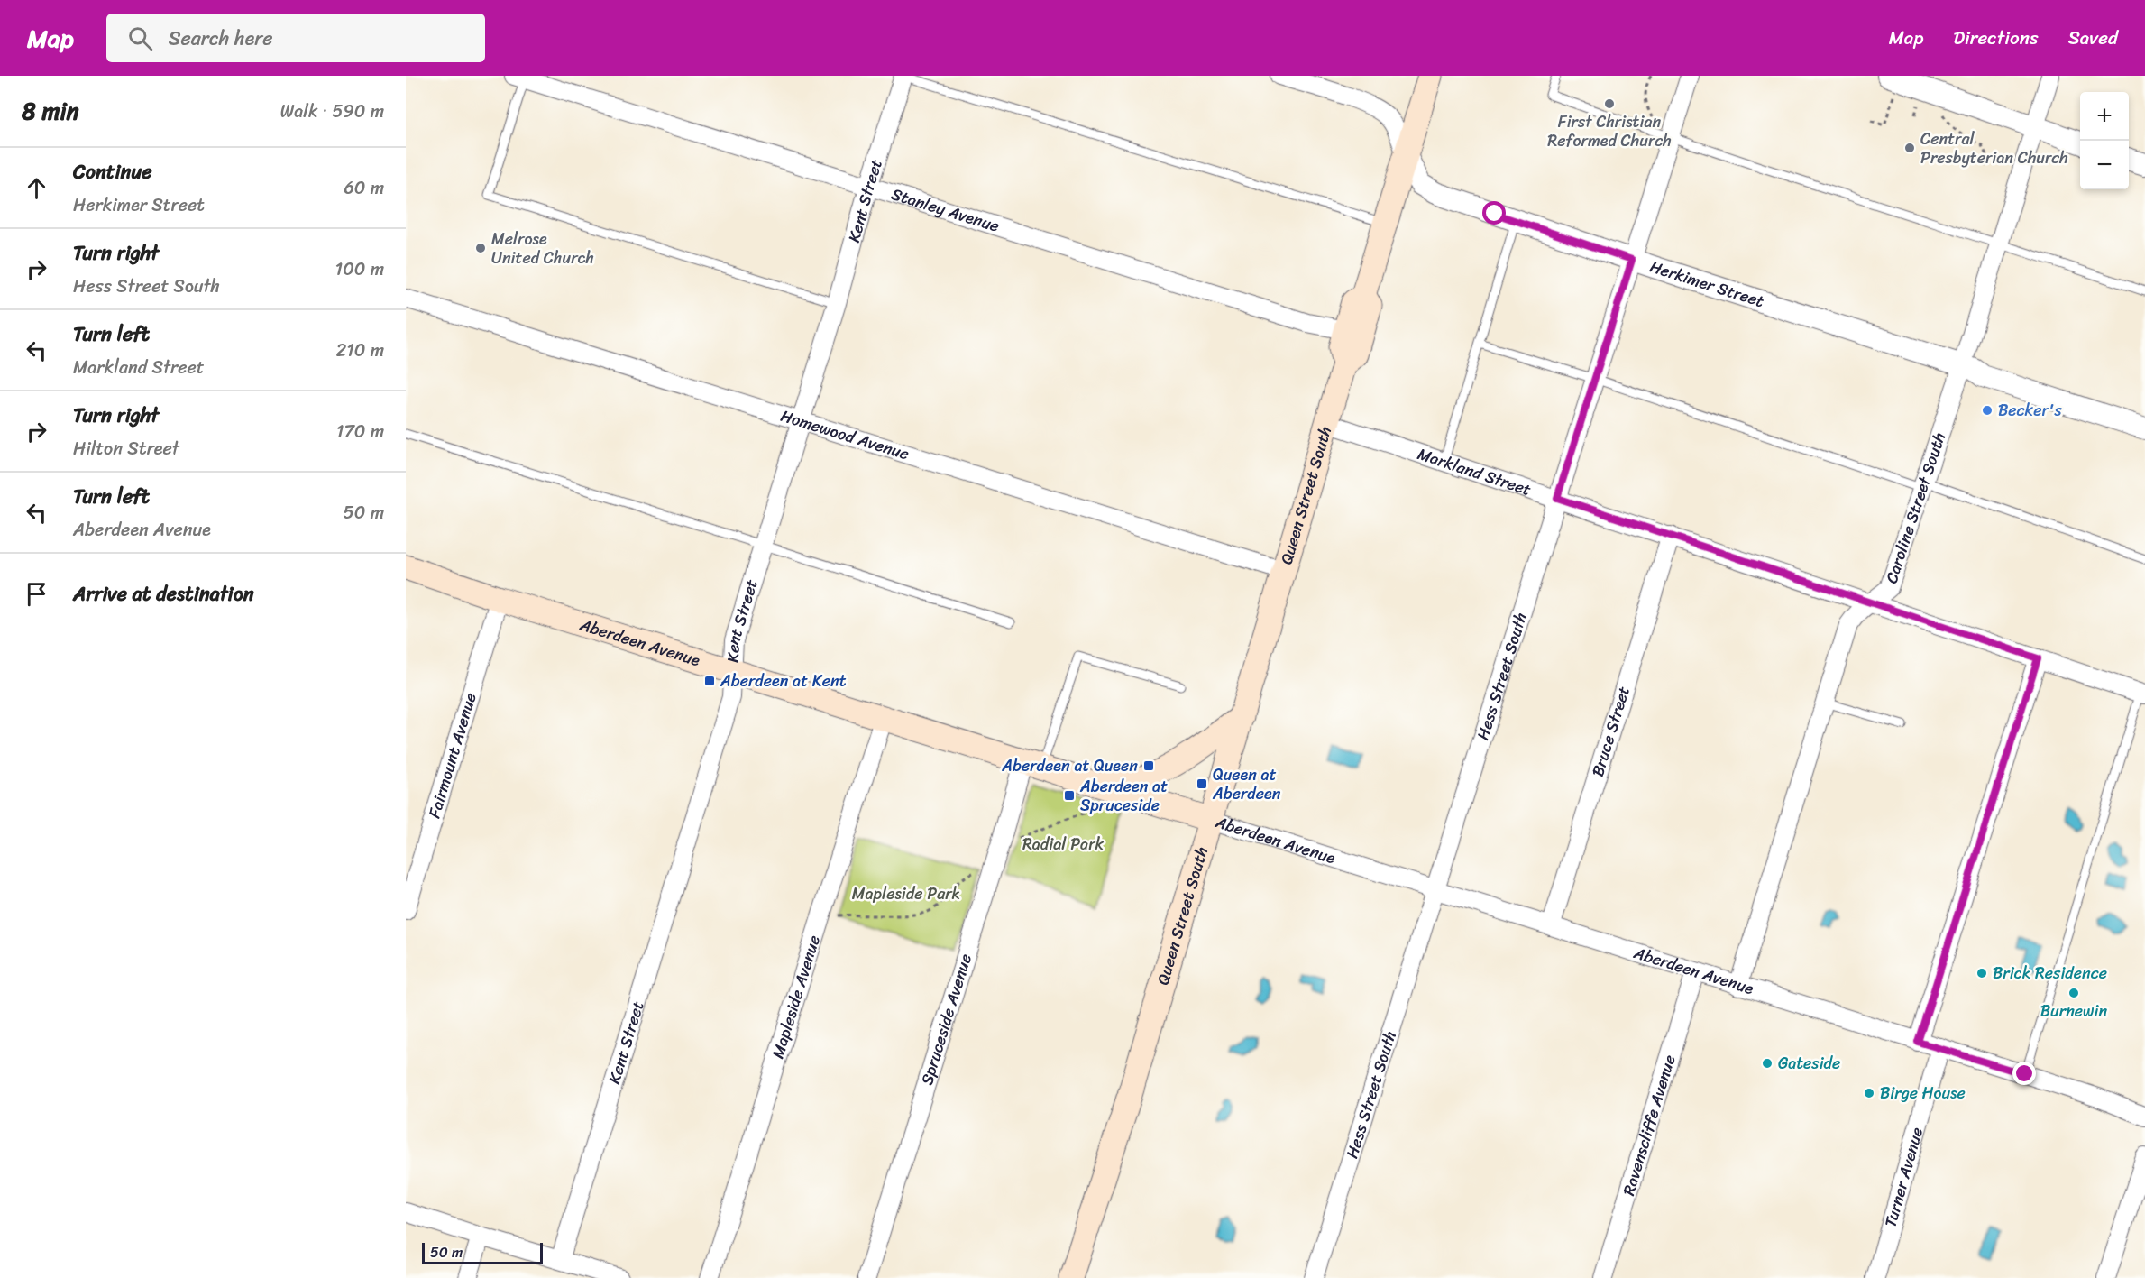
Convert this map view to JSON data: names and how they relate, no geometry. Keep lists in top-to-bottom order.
{
  "streets": {
    "main road": ["Queen Street South", "Aberdeen Avenue"],
    "street": [
      "Kent Street",
      "Stanley Avenue",
      "Herkimer Street",
      "Homewood Avenue",
      "Markland Street",
      "Caroline Street South",
      "Hess Street South",
      "Bruce Street",
      "Fairmount Avenue",
      "Mapleside Avenue",
      "Spruceside Avenue",
      "Ravenscliffe Avenue",
      "Turner Avenue"
    ]
  },
  "crossings": [
    ["Kent Street", "Stanley Avenue"],
    ["Kent Street", "Homewood Avenue"],
    ["Kent Street", "Aberdeen Avenue"],
    ["Stanley Avenue", "Queen Street South"],
    ["Herkimer Street", "Queen Street South"],
    ["Herkimer Street", "Caroline Street South"],
    ["Herkimer Street", "Hess Street South"],
    ["Homewood Avenue", "Queen Street South"],
    ["Markland Street", "Queen Street South"],
    ["Markland Street", "Caroline Street South"],
    ["Markland Street", "Hess Street South"],
    ["Markland Street", "Bruce Street"],
    ["Queen Street South", "Aberdeen Avenue"],
    ["Caroline Street South", "Aberdeen Avenue"],
    ["Aberdeen Avenue", "Hess Street South"],
    ["Aberdeen Avenue", "Bruce Street"],
    ["Aberdeen Avenue", "Fairmount Avenue"],
    ["Aberdeen Avenue", "Mapleside Avenue"],
    ["Aberdeen Avenue", "Spruceside Avenue"],
    ["Aberdeen Avenue", "Ravenscliffe Avenue"],
    ["Aberdeen Avenue", "Turner Avenue"]
  ],
  "parks": ["Radial Park", "Mapleside Park"],
  "places": {
    "other": [
      "First Christian Reformed Church",
      "Central Presbyterian Church",
      "Melrose United Church",
      "Becker's",
      "Brick Residence",
      "Burnewin",
      "Gateside",
      "Birge House"
    ],
    "transit": [
      "Aberdeen at Kent",
      "Aberdeen at Queen",
      "Queen at Aberdeen",
      "Aberdeen at Spruceside"
    ]
  },
  "scale_bar": "50 m",
  "page": {
    "header": "Map",
    "search": "Search here",
    "nav": ["Map", "Directions", "Saved"],
    "heading": ["8 min", "Walk · 590 m"],
    "map_buttons": ["+", "−"],
    "list": [
      ["Continue", "Herkimer Street", "60 m"],
      ["Turn right", "Hess Street South", "100 m"],
      ["Turn left", "Markland Street", "210 m"],
      ["Turn right", "Hilton Street", "170 m"],
      ["Turn left", "Aberdeen Avenue", "50 m"],
      "Arrive at destination"
    ],
    "scale": "50 m"
  }
}
